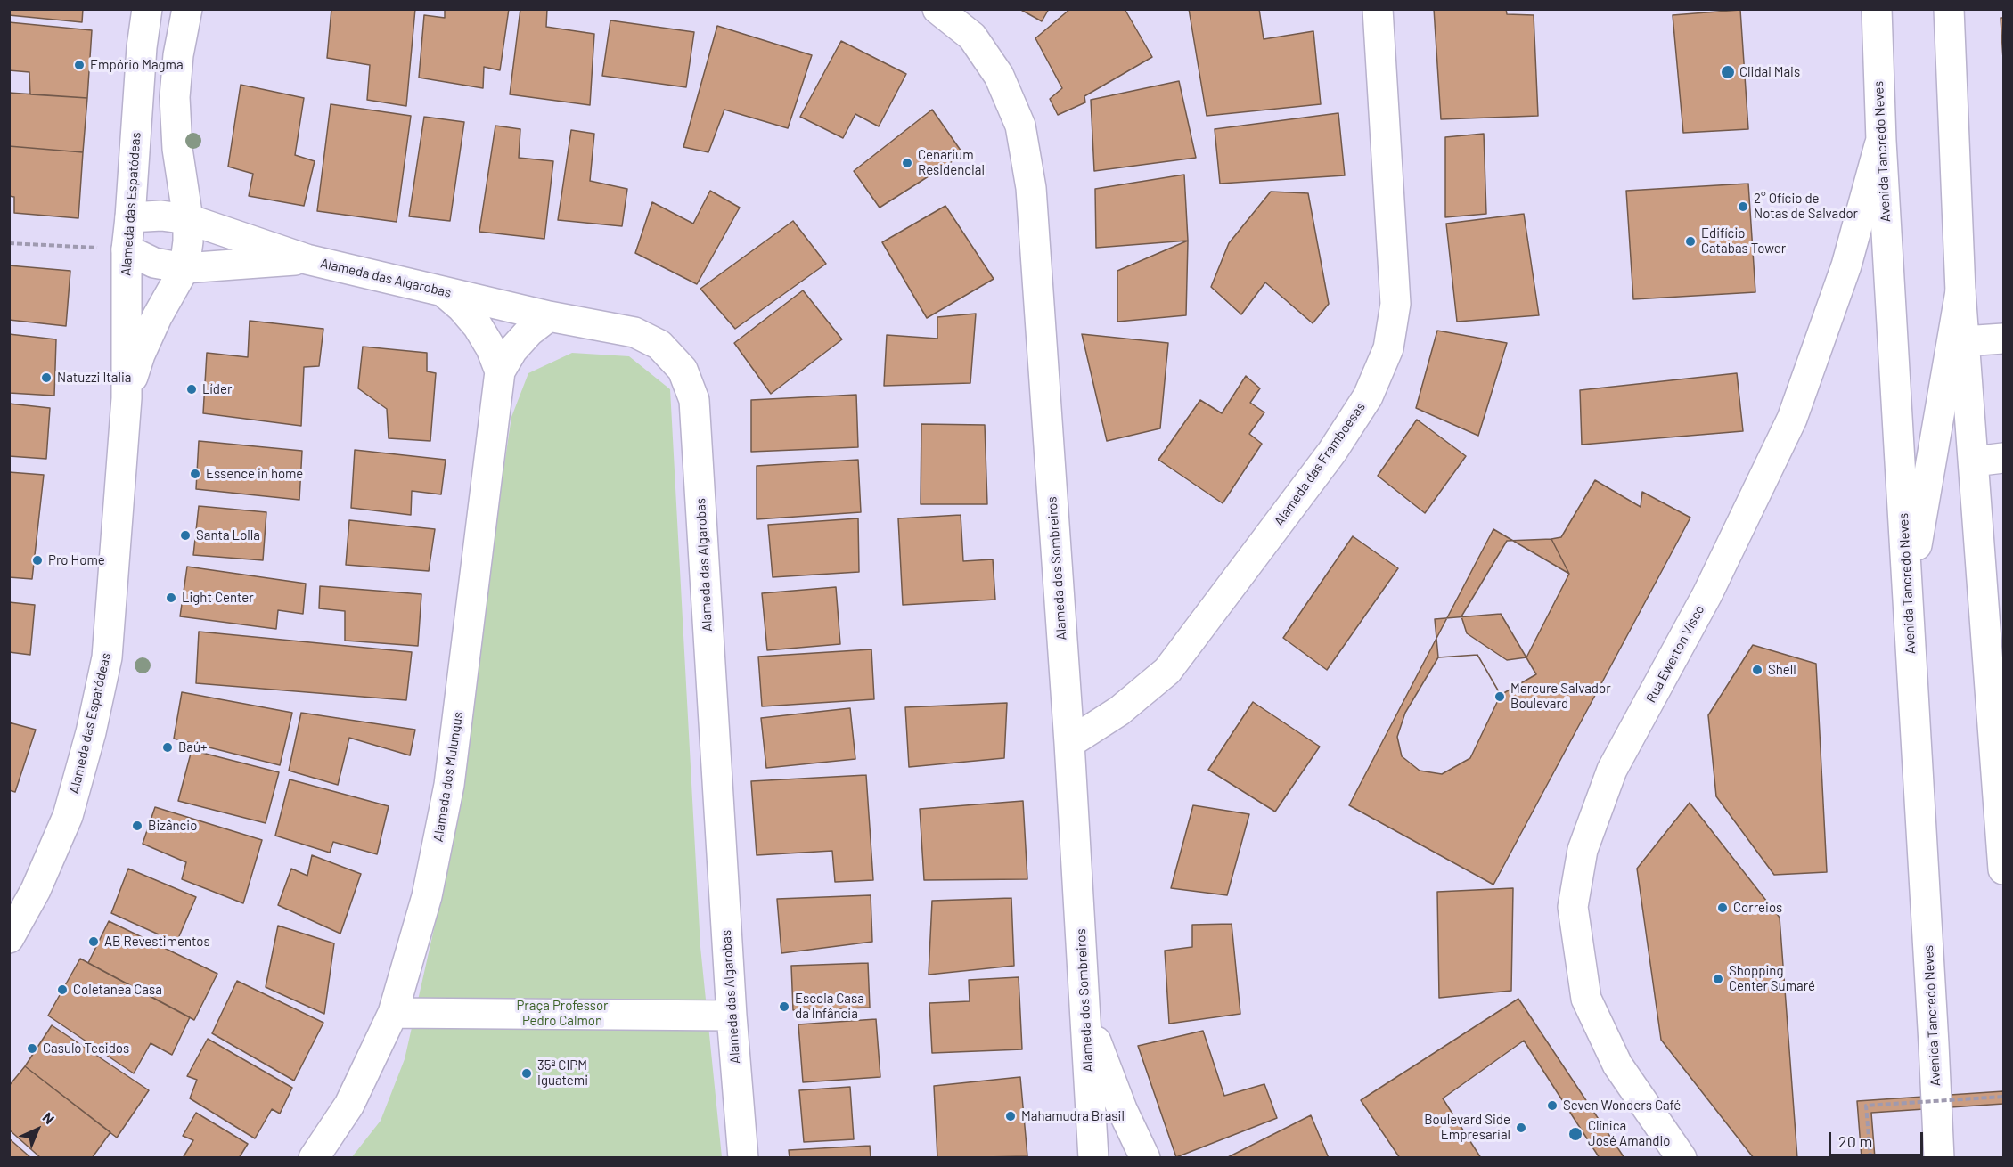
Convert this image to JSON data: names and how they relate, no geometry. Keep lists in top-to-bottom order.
{
  "streets": {
    "street": [
      "Avenida Tancredo Neves",
      "Alameda das Espatódeas",
      "Alameda das Algarobas",
      "Alameda das Framboesas",
      "Alameda dos Sombreiros",
      "Rua Ewerton Visco",
      "Alameda dos Mulungus"
    ]
  },
  "crossings": [
    ["Avenida Tancredo Neves", "Rua Ewerton Visco"],
    ["Alameda das Espatódeas", "Alameda das Algarobas"],
    ["Alameda das Algarobas", "Alameda dos Mulungus"],
    ["Alameda das Framboesas", "Alameda dos Sombreiros"]
  ],
  "parks": ["Praça Professor Pedro Calmon"],
  "places": [
    "Empório Magma",
    "Clidal Mais",
    "Cenarium Residencial",
    "2° Ofício de Notas de Salvador",
    "Edifício Catabas Tower",
    "Natuzzi Italia",
    "Líder",
    "Essence in home",
    "Santa Lolla",
    "Pro Home",
    "Light Center",
    "Shell",
    "Mercure Salvador Boulevard",
    "Baú+",
    "Bizâncio",
    "Correios",
    "AB Revestimentos",
    "Shopping Center Sumaré",
    "Coletanea Casa",
    "Escola Casa da Infância",
    "Casulo Tecidos",
    "35ª CIPM Iguatemi",
    "Seven Wonders Café",
    "Mahamudra Brasil",
    "Boulevard Side Empresarial",
    "Clínica José Amandio"
  ],
  "scale_bar": "20 m",
  "north": "top right"
}
